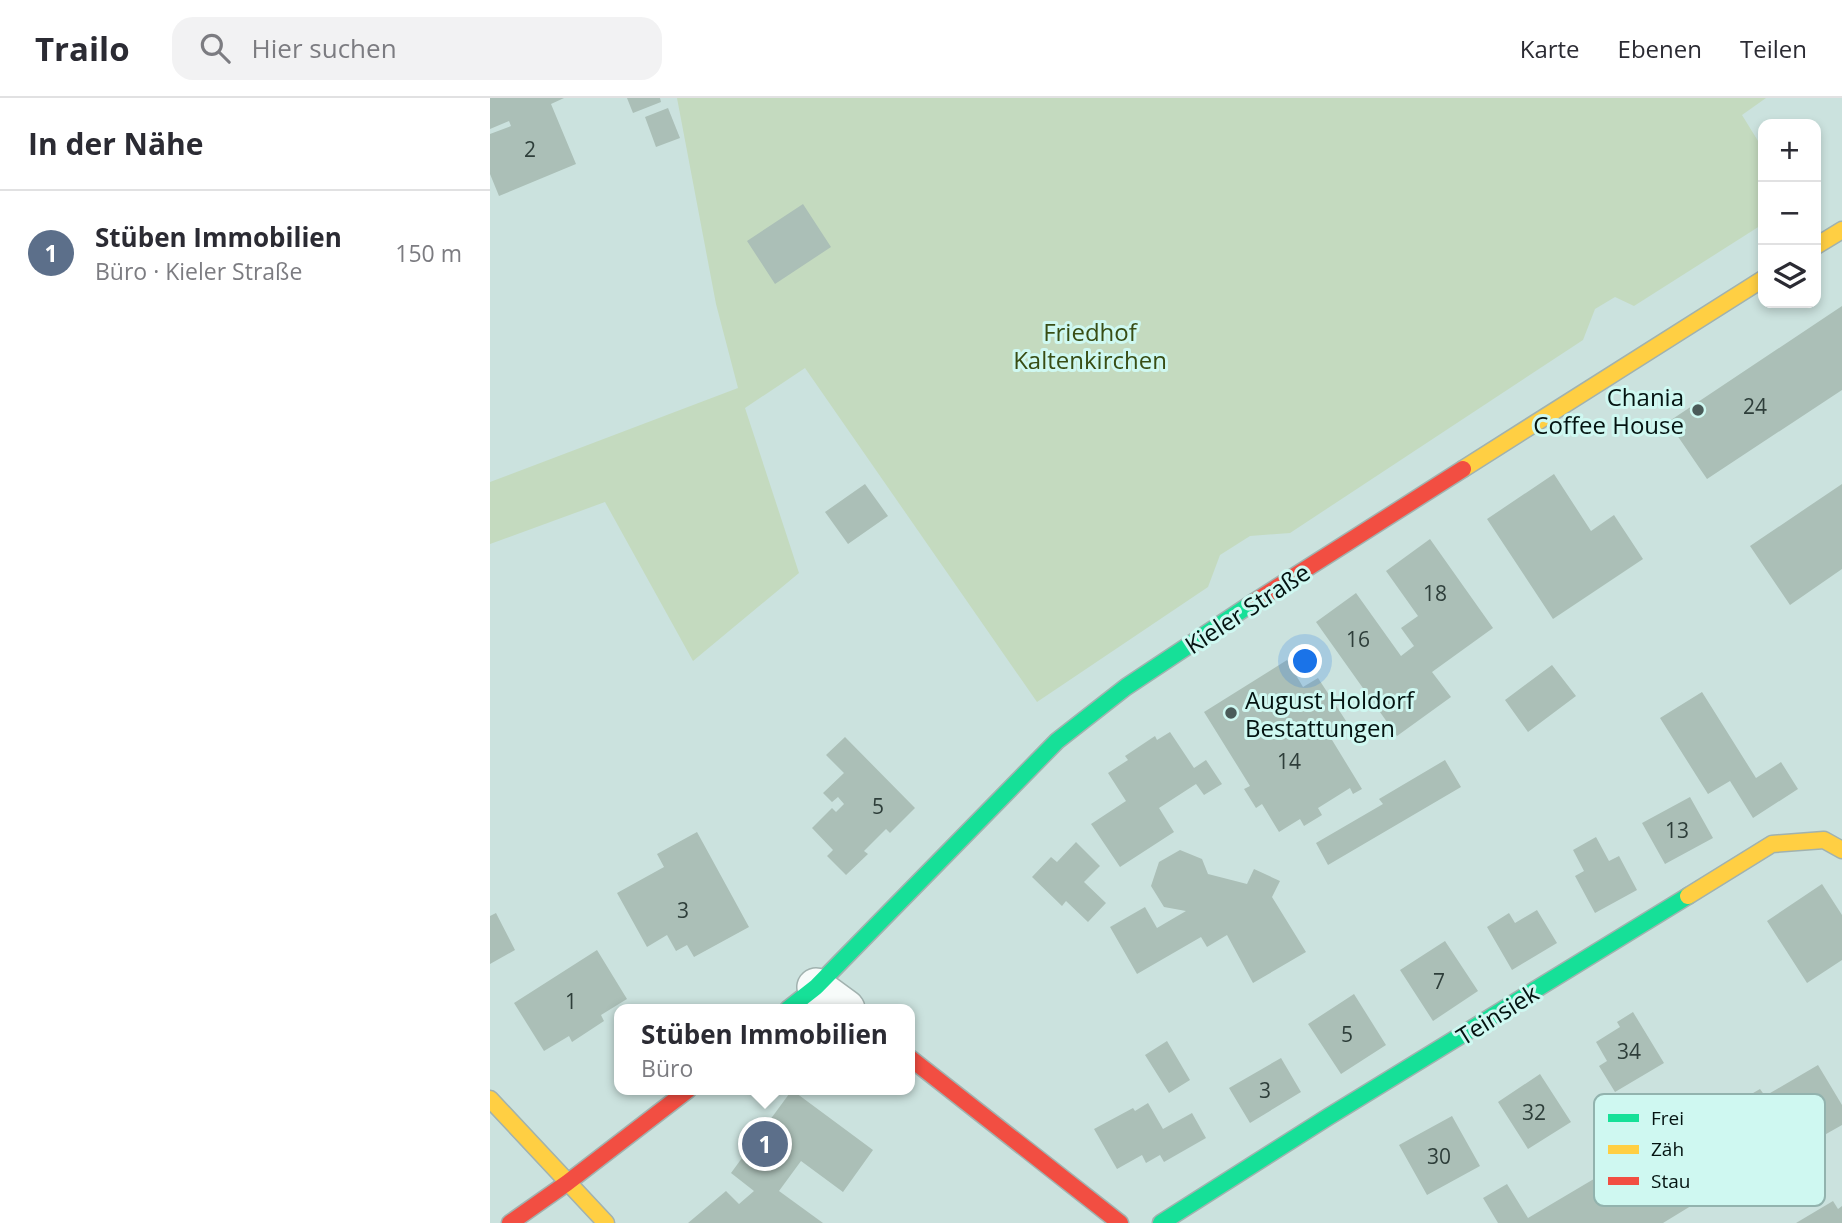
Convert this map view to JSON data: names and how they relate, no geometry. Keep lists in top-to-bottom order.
{
  "streets": {
    "main road": ["Kieler Straße", "Teinsiek"]
  },
  "parks": ["Friedhof Kaltenkirchen"],
  "places": ["Chania Coffee House", "August Holdorf Bestattungen"],
  "house_numbers": [
    "2",
    "24",
    "18",
    "16",
    "14",
    "5",
    "13",
    "3",
    "7",
    "1",
    "5",
    "34",
    "3",
    "32",
    "30"
  ],
  "legend": ["Frei", "Zäh", "Stau"],
  "page": {
    "header": "Trailo",
    "search": "Hier suchen",
    "nav": ["Karte", "Ebenen", "Teilen"],
    "heading": "In der Nähe",
    "map_buttons": ["+", "−"],
    "list": [
      {
        "mark": "1",
        "name": "Stüben Immobilien",
        "note": "Büro · Kieler Straße",
        "value": "150 m"
      }
    ],
    "popup": ["Stüben Immobilien", "Büro"],
    "pins": "1"
  }
}
